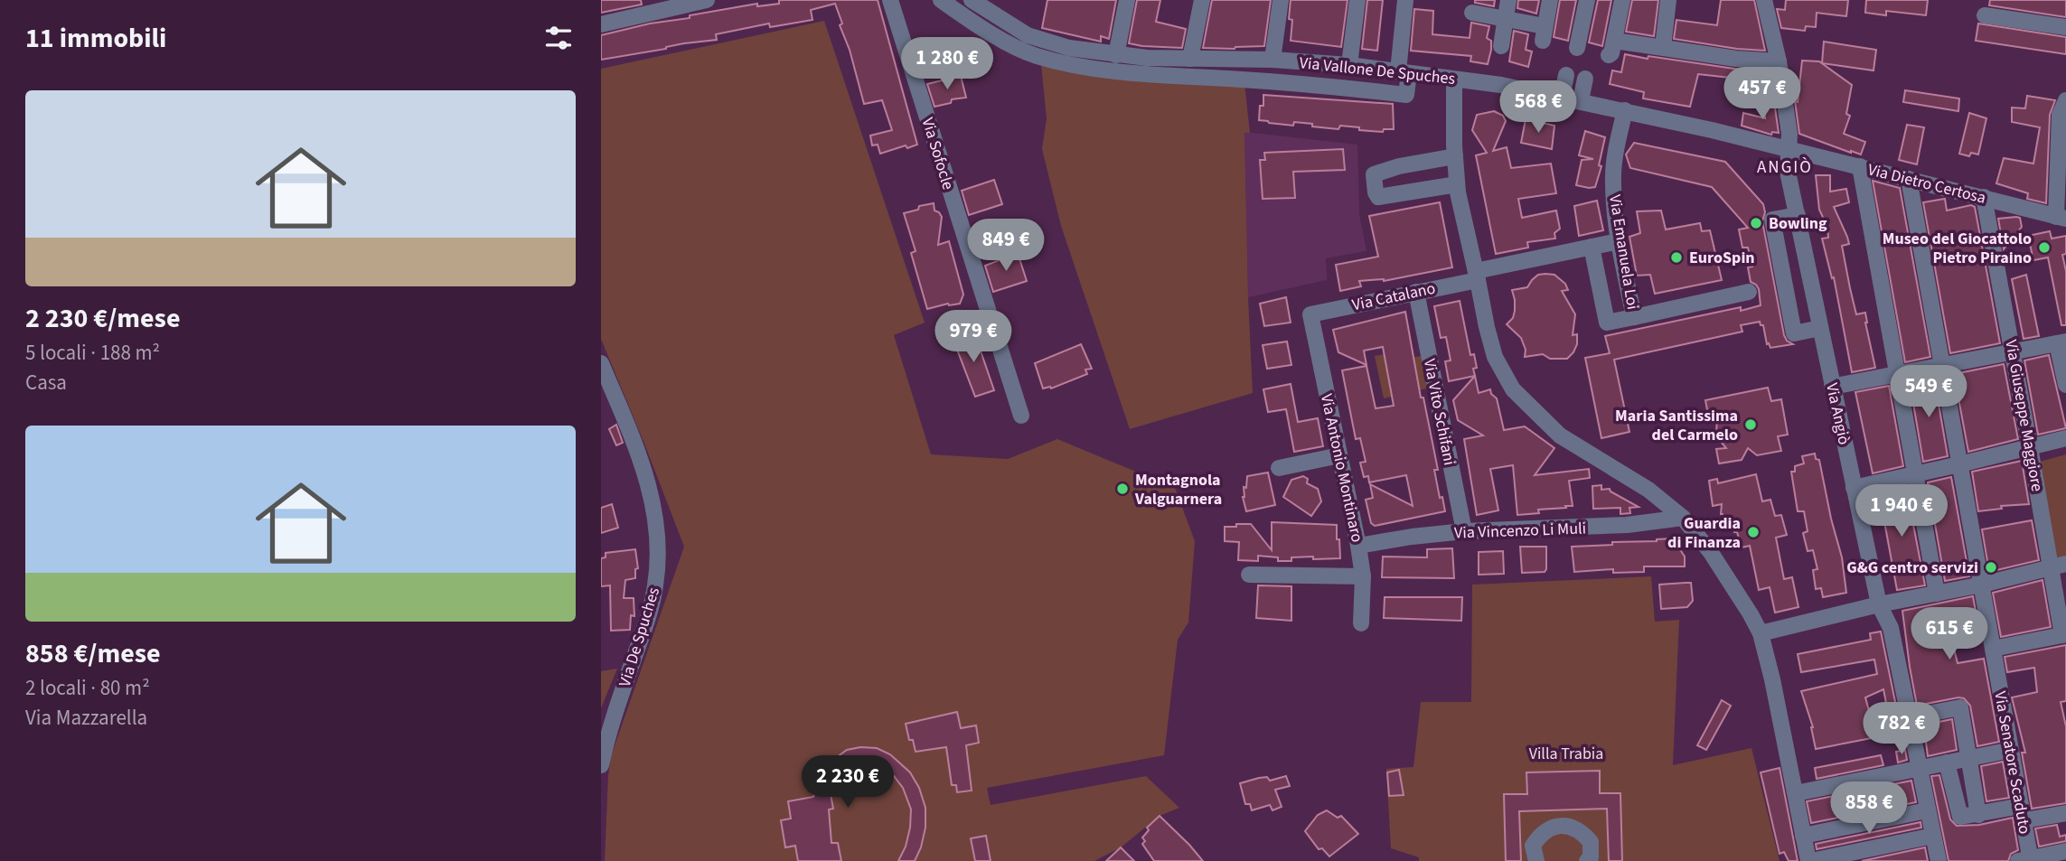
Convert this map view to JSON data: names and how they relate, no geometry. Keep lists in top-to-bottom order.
{
  "streets": {
    "street": [
      "Via Vallone De Spuches",
      "Via Sofocle",
      "Via Dietro Certosa",
      "Via Emanuela Loi",
      "Via Catalano",
      "Via Vito Schifani",
      "Via Angiò",
      "Via Giuseppe Maggiore",
      "Via Antonio Montinaro",
      "Via Vincenzo Li Muli",
      "Via De Spuches",
      "Via Senatore Scaduto"
    ]
  },
  "crossings": [
    ["Via Vallone De Spuches", "Via Dietro Certosa"],
    ["Via Vallone De Spuches", "Via Emanuela Loi"],
    ["Via Vallone De Spuches", "Via Angiò"],
    ["Via Dietro Certosa", "Via Angiò"],
    ["Via Dietro Certosa", "Via Giuseppe Maggiore"],
    ["Via Dietro Certosa", "Via Senatore Scaduto"],
    ["Via Emanuela Loi", "Via Catalano"],
    ["Via Catalano", "Via Vito Schifani"],
    ["Via Catalano", "Via Antonio Montinaro"],
    ["Via Vito Schifani", "Via Vincenzo Li Muli"],
    ["Via Antonio Montinaro", "Via Vincenzo Li Muli"]
  ],
  "districts": ["ANGIÒ"],
  "parks": ["Villa Trabia"],
  "places": [
    "Bowling",
    "Museo del Giocattolo Pietro Piraino",
    "EuroSpin",
    "Maria Santissima del Carmelo",
    "Montagnola Valguarnera",
    "Guardia di Finanza",
    "G&G centro servizi"
  ],
  "page": {
    "heading": "11 immobili",
    "price": [
      "1 280 €",
      "457 €",
      "568 €",
      "849 €",
      "979 €",
      "549 €",
      "1 940 €",
      "615 €",
      "782 €",
      "2 230 €",
      "858 €"
    ],
    "list": [
      {
        "name": "2 230 €/mese",
        "note": "5 locali · 188 m² · Casa"
      },
      {
        "name": "858 €/mese",
        "note": "2 locali · 80 m² · Via Mazzarella"
      }
    ]
  }
}
